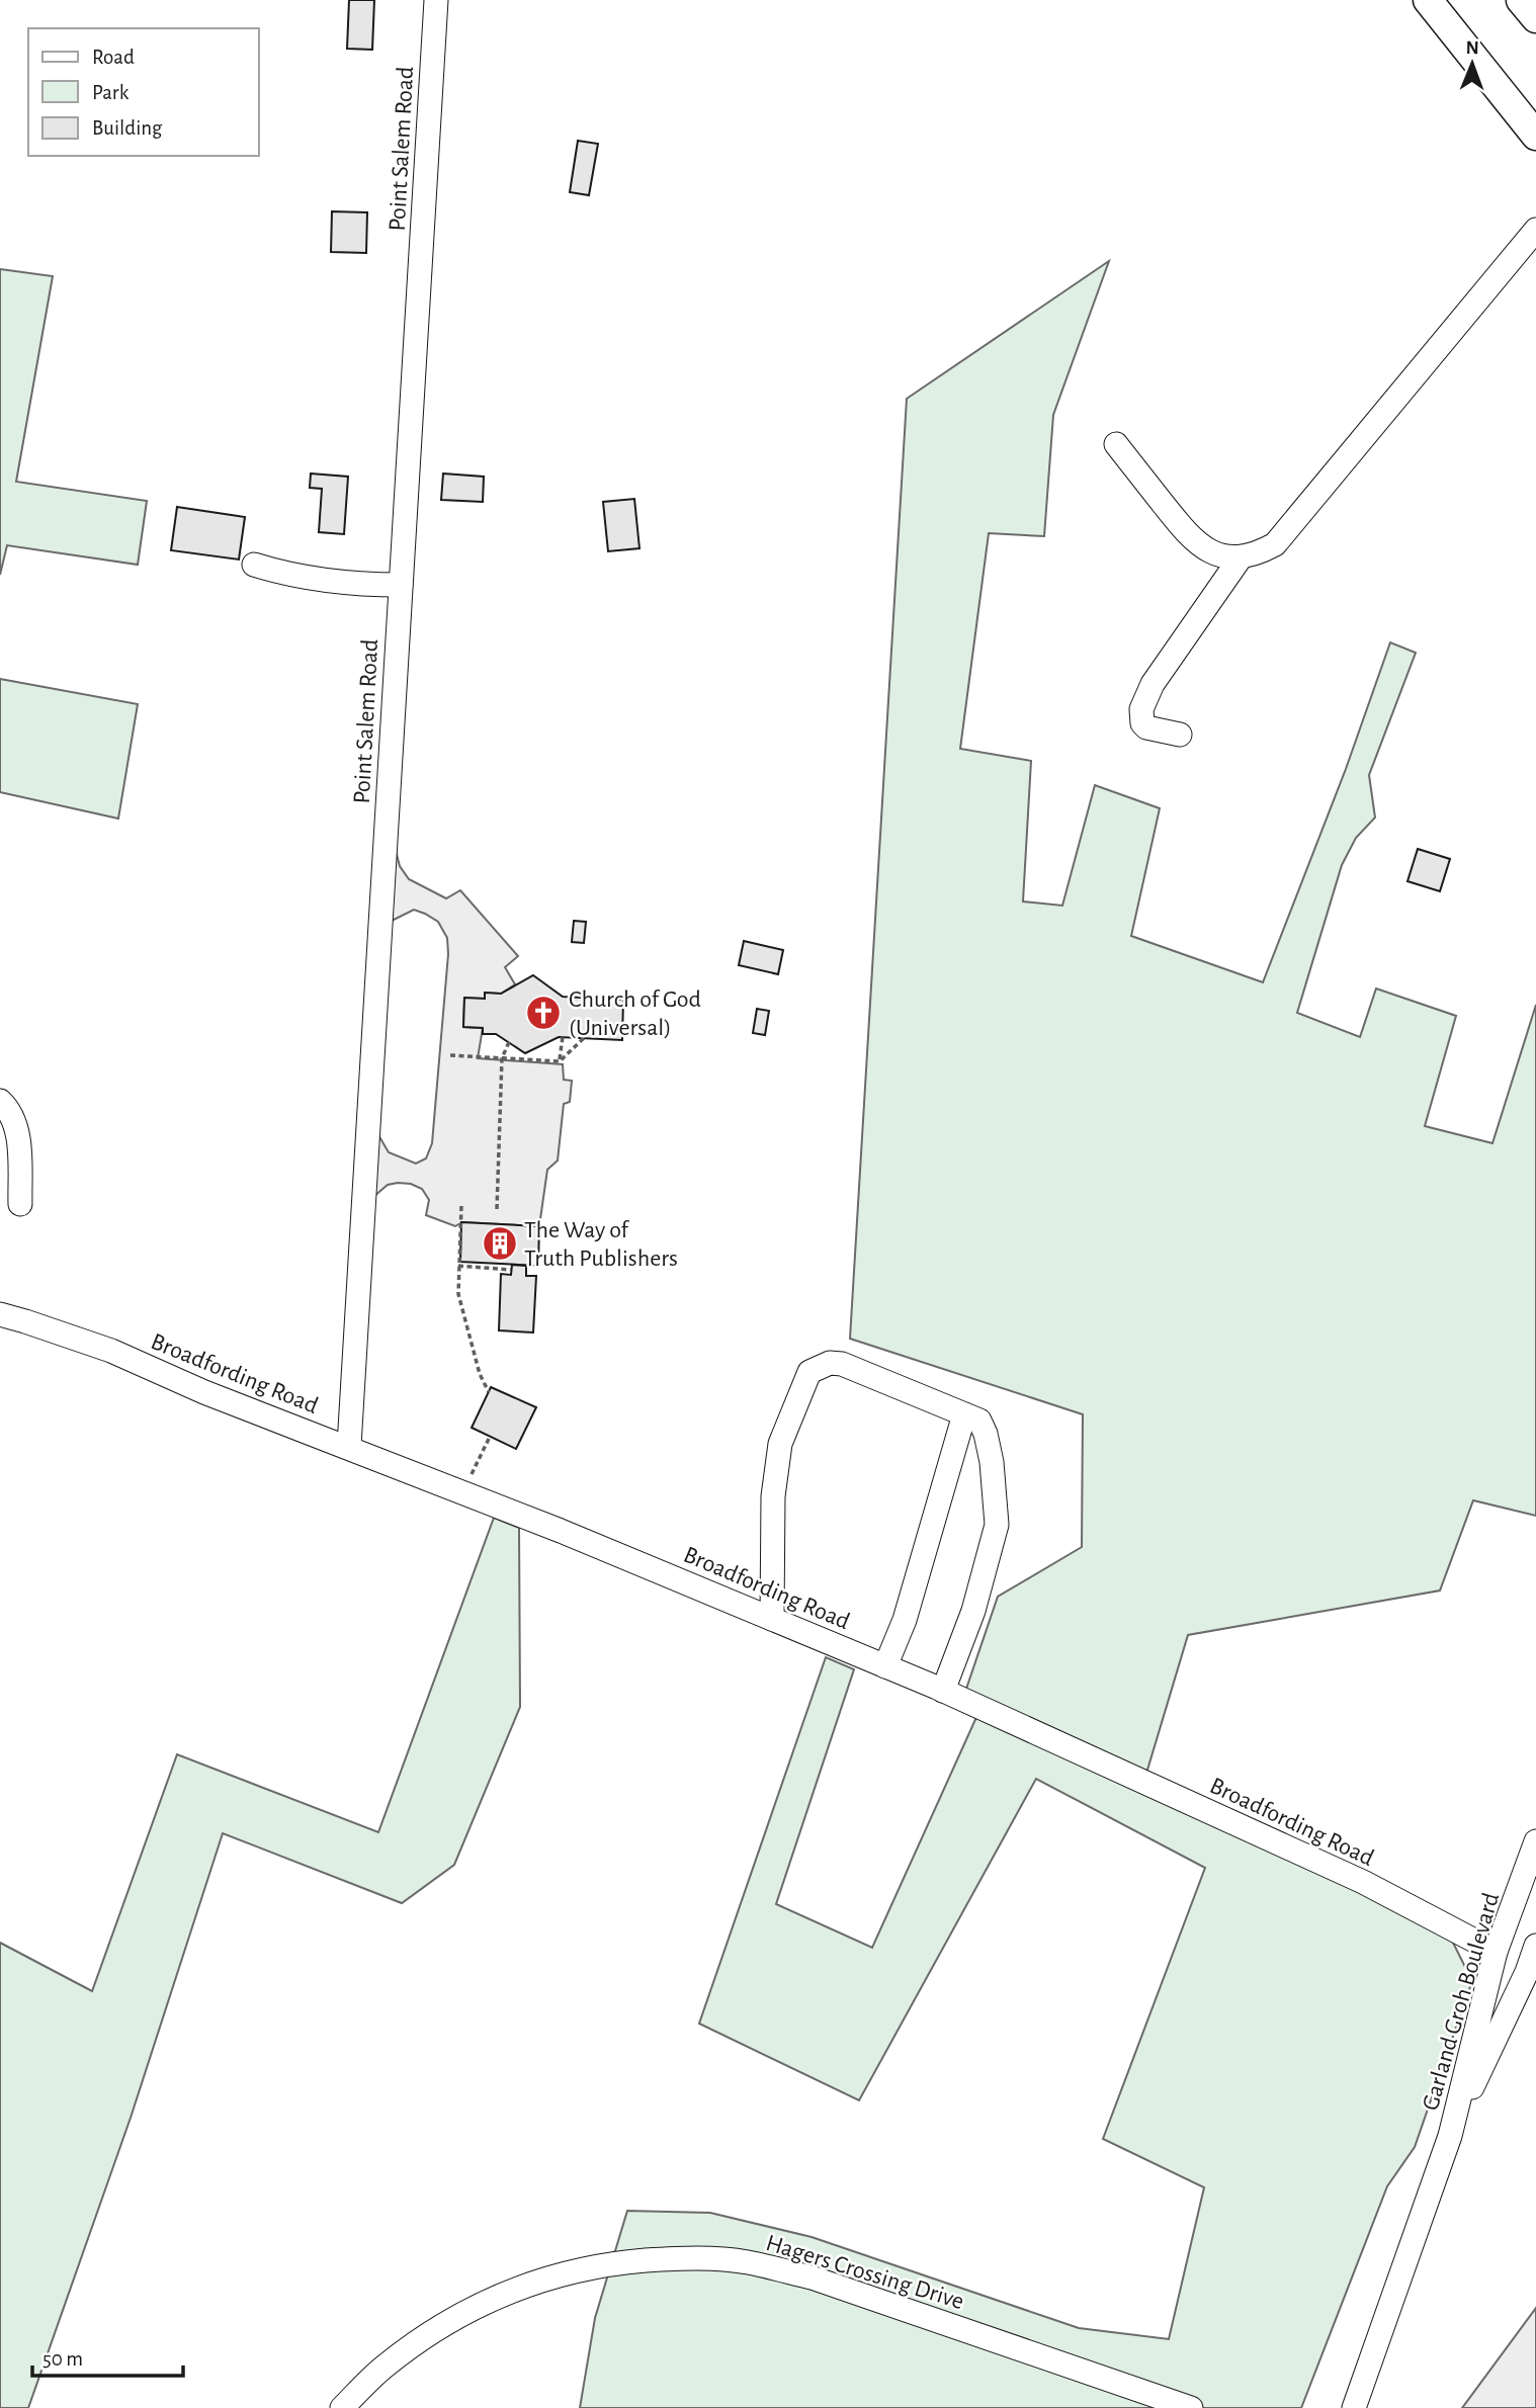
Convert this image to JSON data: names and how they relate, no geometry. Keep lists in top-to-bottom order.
{
  "streets": {
    "street": [
      "Point Salem Road",
      "Broadfording Road",
      "Garland Groh Boulevard",
      "Hagers Crossing Drive"
    ]
  },
  "crossings": [
    ["Point Salem Road", "Broadfording Road"],
    ["Broadfording Road", "Garland Groh Boulevard"]
  ],
  "places": {
    "church": ["Church of God (Universal)"],
    "building": ["The Way of Truth Publishers"]
  },
  "legend": ["Road", "Park", "Building"],
  "scale_bar": "50 m",
  "north": "top"
}
